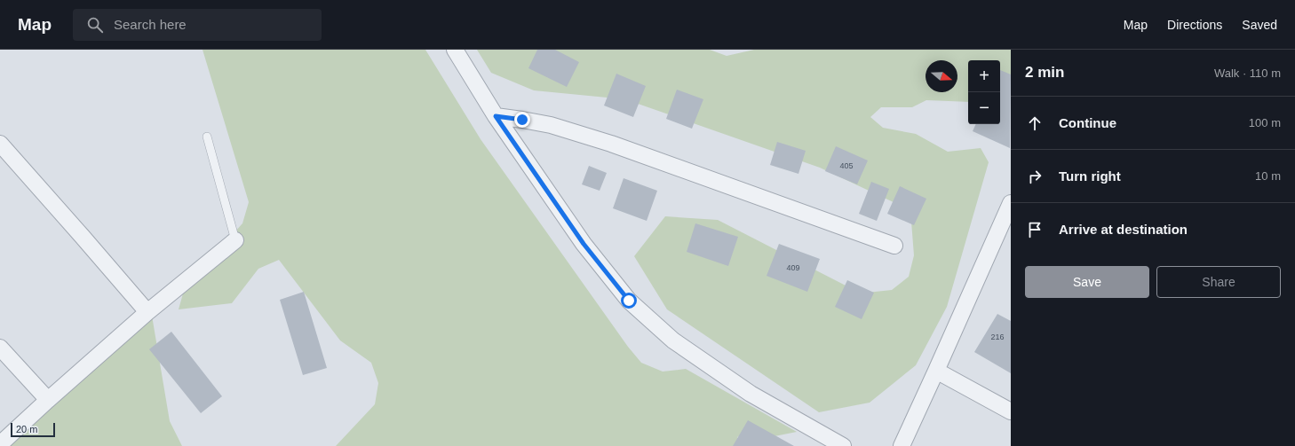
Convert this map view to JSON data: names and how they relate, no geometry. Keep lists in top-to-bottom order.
{
  "house_numbers": ["405", "409", "216"],
  "scale_bar": "20 m",
  "north": "right",
  "page": {
    "header": "Map",
    "search": "Search here",
    "nav": ["Map", "Directions", "Saved"],
    "heading": ["2 min", "Walk · 110 m"],
    "map_buttons": ["+", "−"],
    "list": [
      ["Continue", "100 m"],
      ["Turn right", "10 m"],
      "Arrive at destination"
    ],
    "buttons": ["Save", "Share"],
    "scale": "20 m"
  }
}
